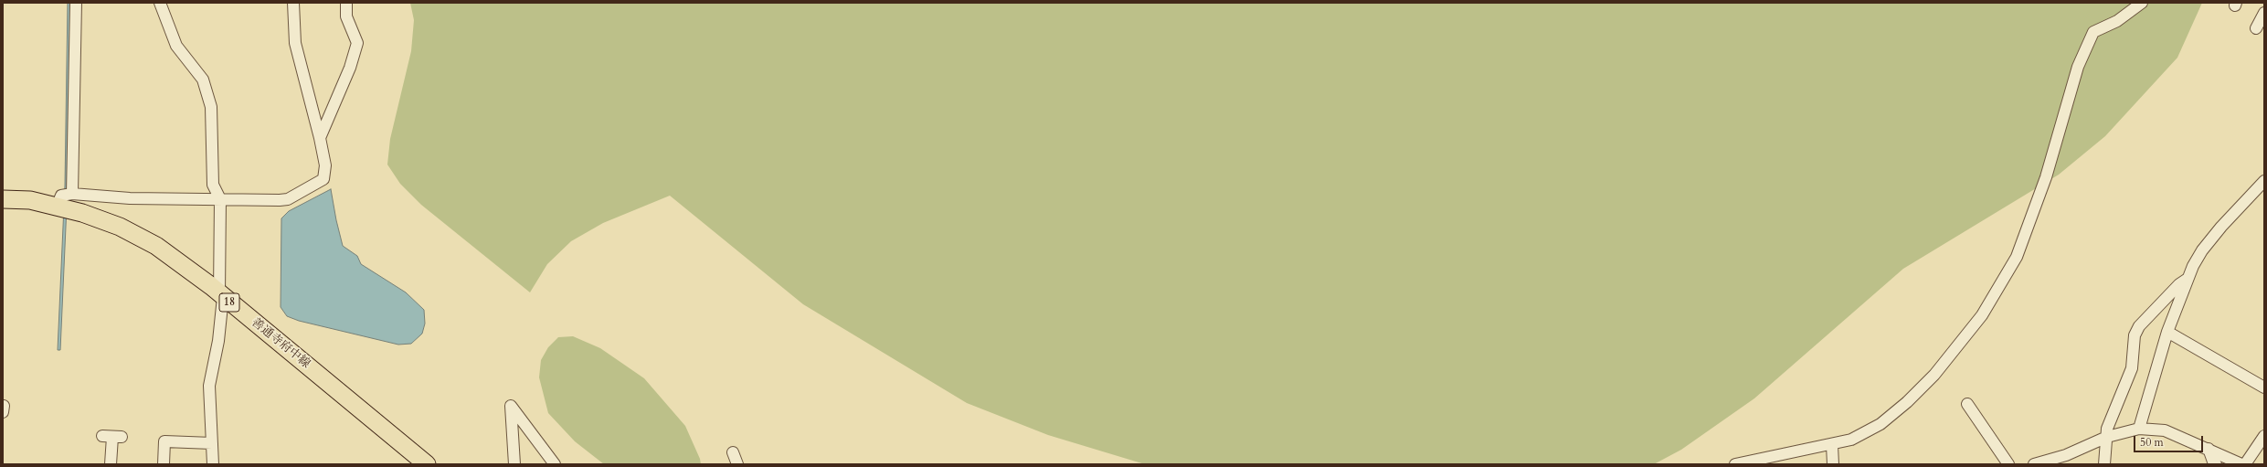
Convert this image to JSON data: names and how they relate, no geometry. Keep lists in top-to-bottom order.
{
  "streets": {
    "main road": ["18", "善通寺府中線"]
  },
  "scale_bar": "50 m"
}
